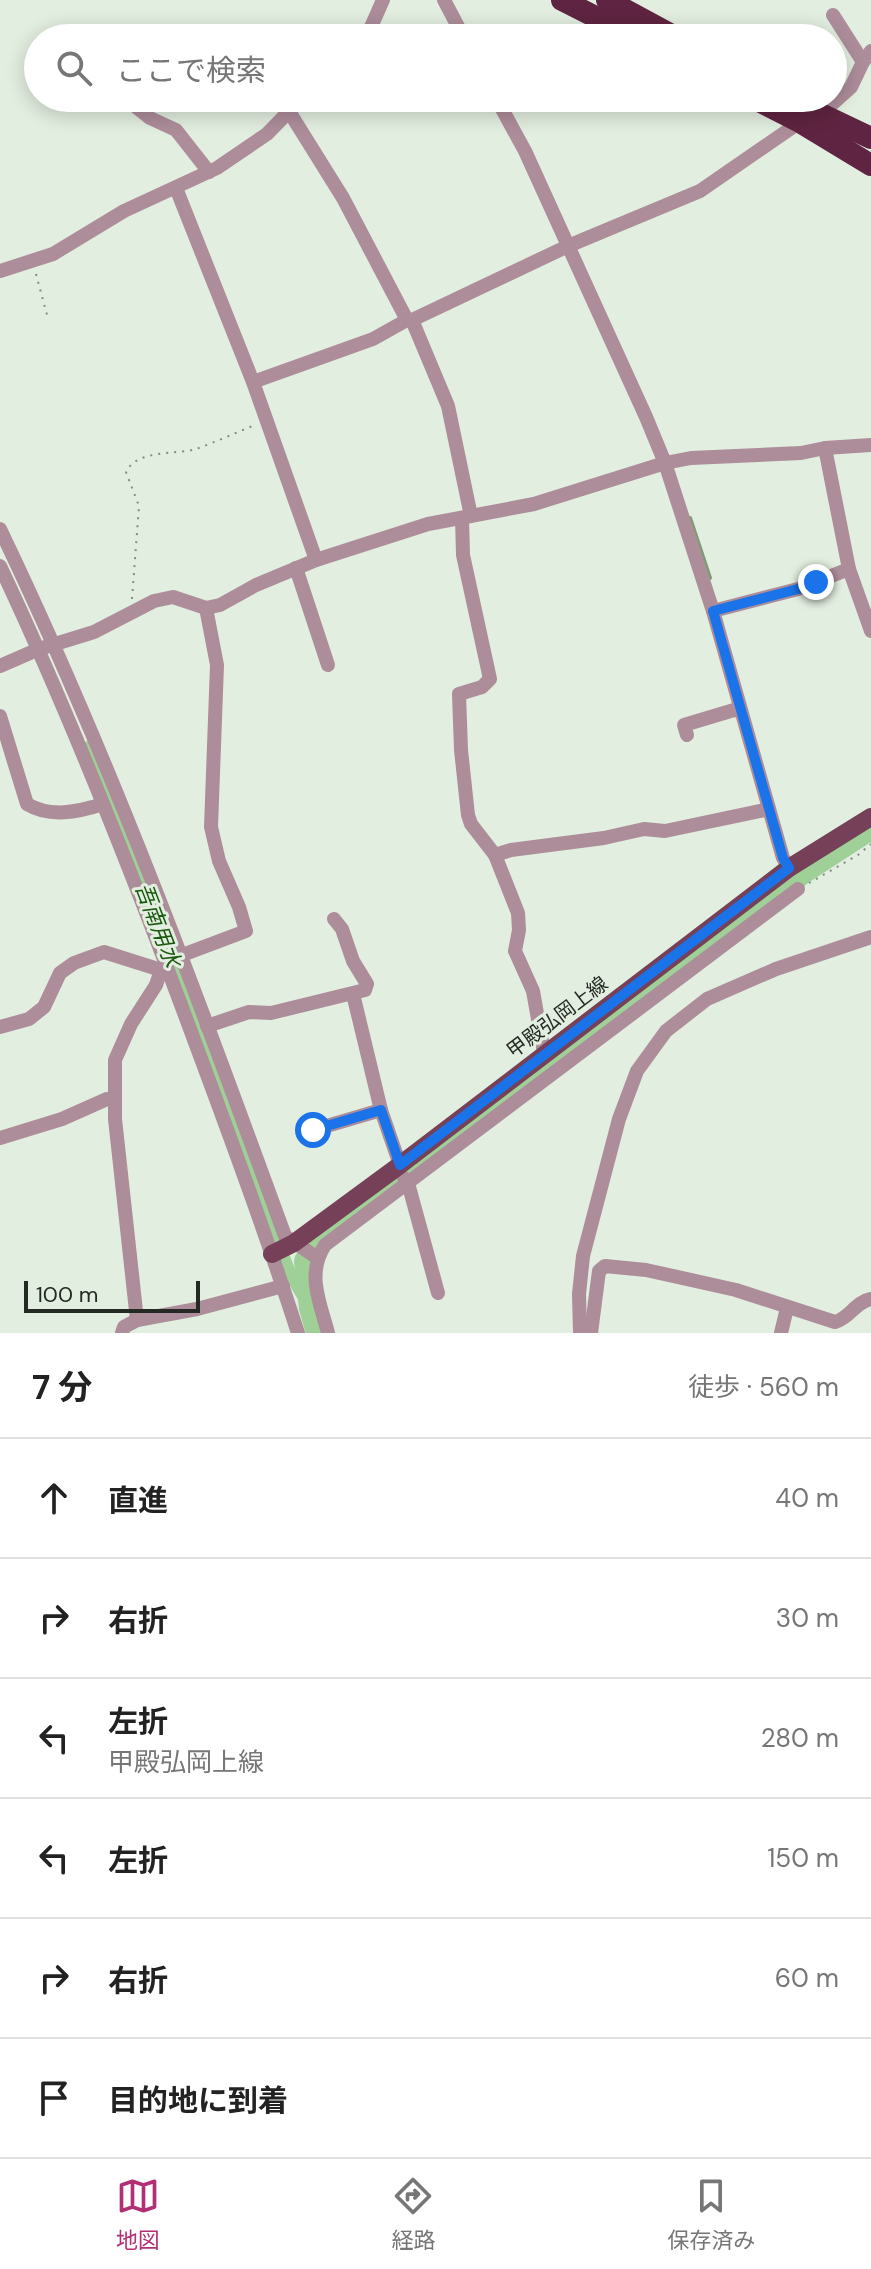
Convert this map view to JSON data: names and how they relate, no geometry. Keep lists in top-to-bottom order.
{
  "streets": {
    "main road": ["甲殿弘岡上線"]
  },
  "water": ["吾南用水"],
  "scale_bar": "100 m",
  "page": {
    "search": "ここで検索",
    "scale": "100 m",
    "heading": ["7 分", "徒歩 · 560 m"],
    "list": [
      ["直進", "40 m"],
      ["右折", "30 m"],
      ["左折", "甲殿弘岡上線", "280 m"],
      ["左折", "150 m"],
      ["右折", "60 m"],
      "目的地に到着"
    ],
    "nav": ["地図", "経路", "保存済み"]
  }
}
